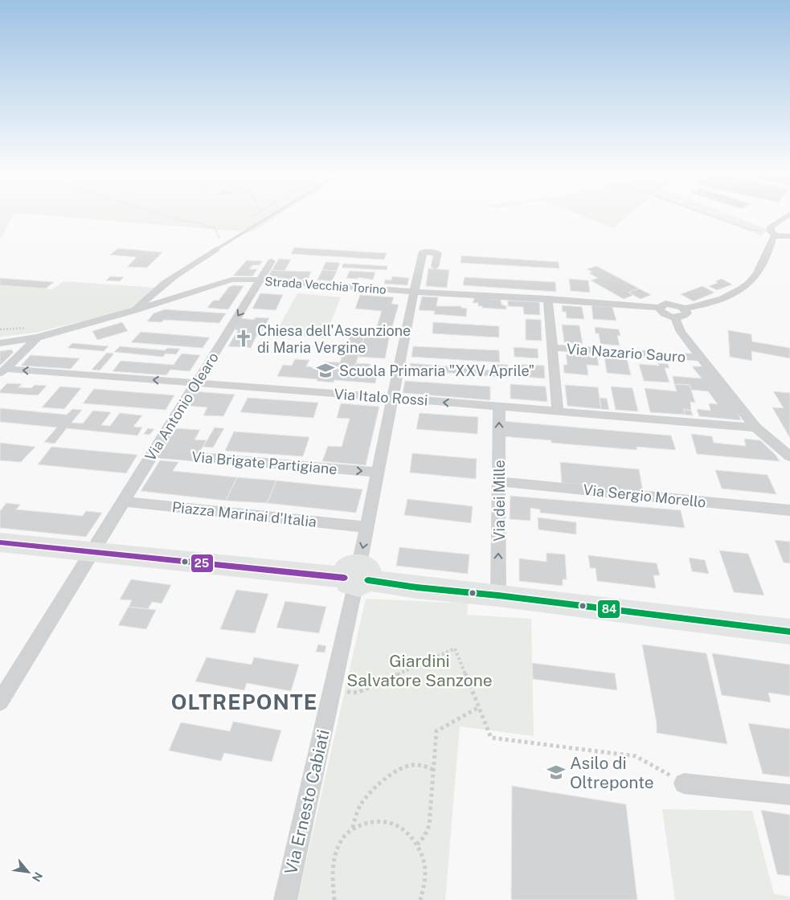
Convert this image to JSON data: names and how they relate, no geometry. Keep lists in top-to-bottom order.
{
  "streets": {
    "street": [
      "Strada Vecchia Torino",
      "Via Nazario Sauro",
      "Via Italo Rossi",
      "Via Antonio Olearo",
      "Via Brigate Partigiane",
      "Via Sergio Morello",
      "Via dei Mille",
      "Piazza Marinai d'Italia",
      "Via Ernesto Cabiati"
    ]
  },
  "crossings": [
    ["Strada Vecchia Torino", "Via Antonio Olearo"],
    ["Strada Vecchia Torino", "Via Ernesto Cabiati"],
    ["Via Italo Rossi", "Via Antonio Olearo"],
    ["Via Italo Rossi", "Via dei Mille"],
    ["Via Italo Rossi", "Via Ernesto Cabiati"],
    ["Via Antonio Olearo", "Via Brigate Partigiane"],
    ["Via Antonio Olearo", "Piazza Marinai d'Italia"],
    ["Via Brigate Partigiane", "Via Ernesto Cabiati"],
    ["Via Sergio Morello", "Via dei Mille"],
    ["Piazza Marinai d'Italia", "Via Ernesto Cabiati"]
  ],
  "one_way": ["Via Italo Rossi", "Via Brigate Partigiane", "Via dei Mille"],
  "districts": ["OLTREPONTE"],
  "parks": ["Giardini Salvatore Sanzone"],
  "places": {
    "church": ["Chiesa dell'Assunzione di Maria Vergine"],
    "school or university": ["Scuola Primaria \"XXV Aprile\"", "Asilo di Oltreponte"]
  },
  "lines": ["transit line 25", "transit line 84"],
  "north": "bottom right"
}
